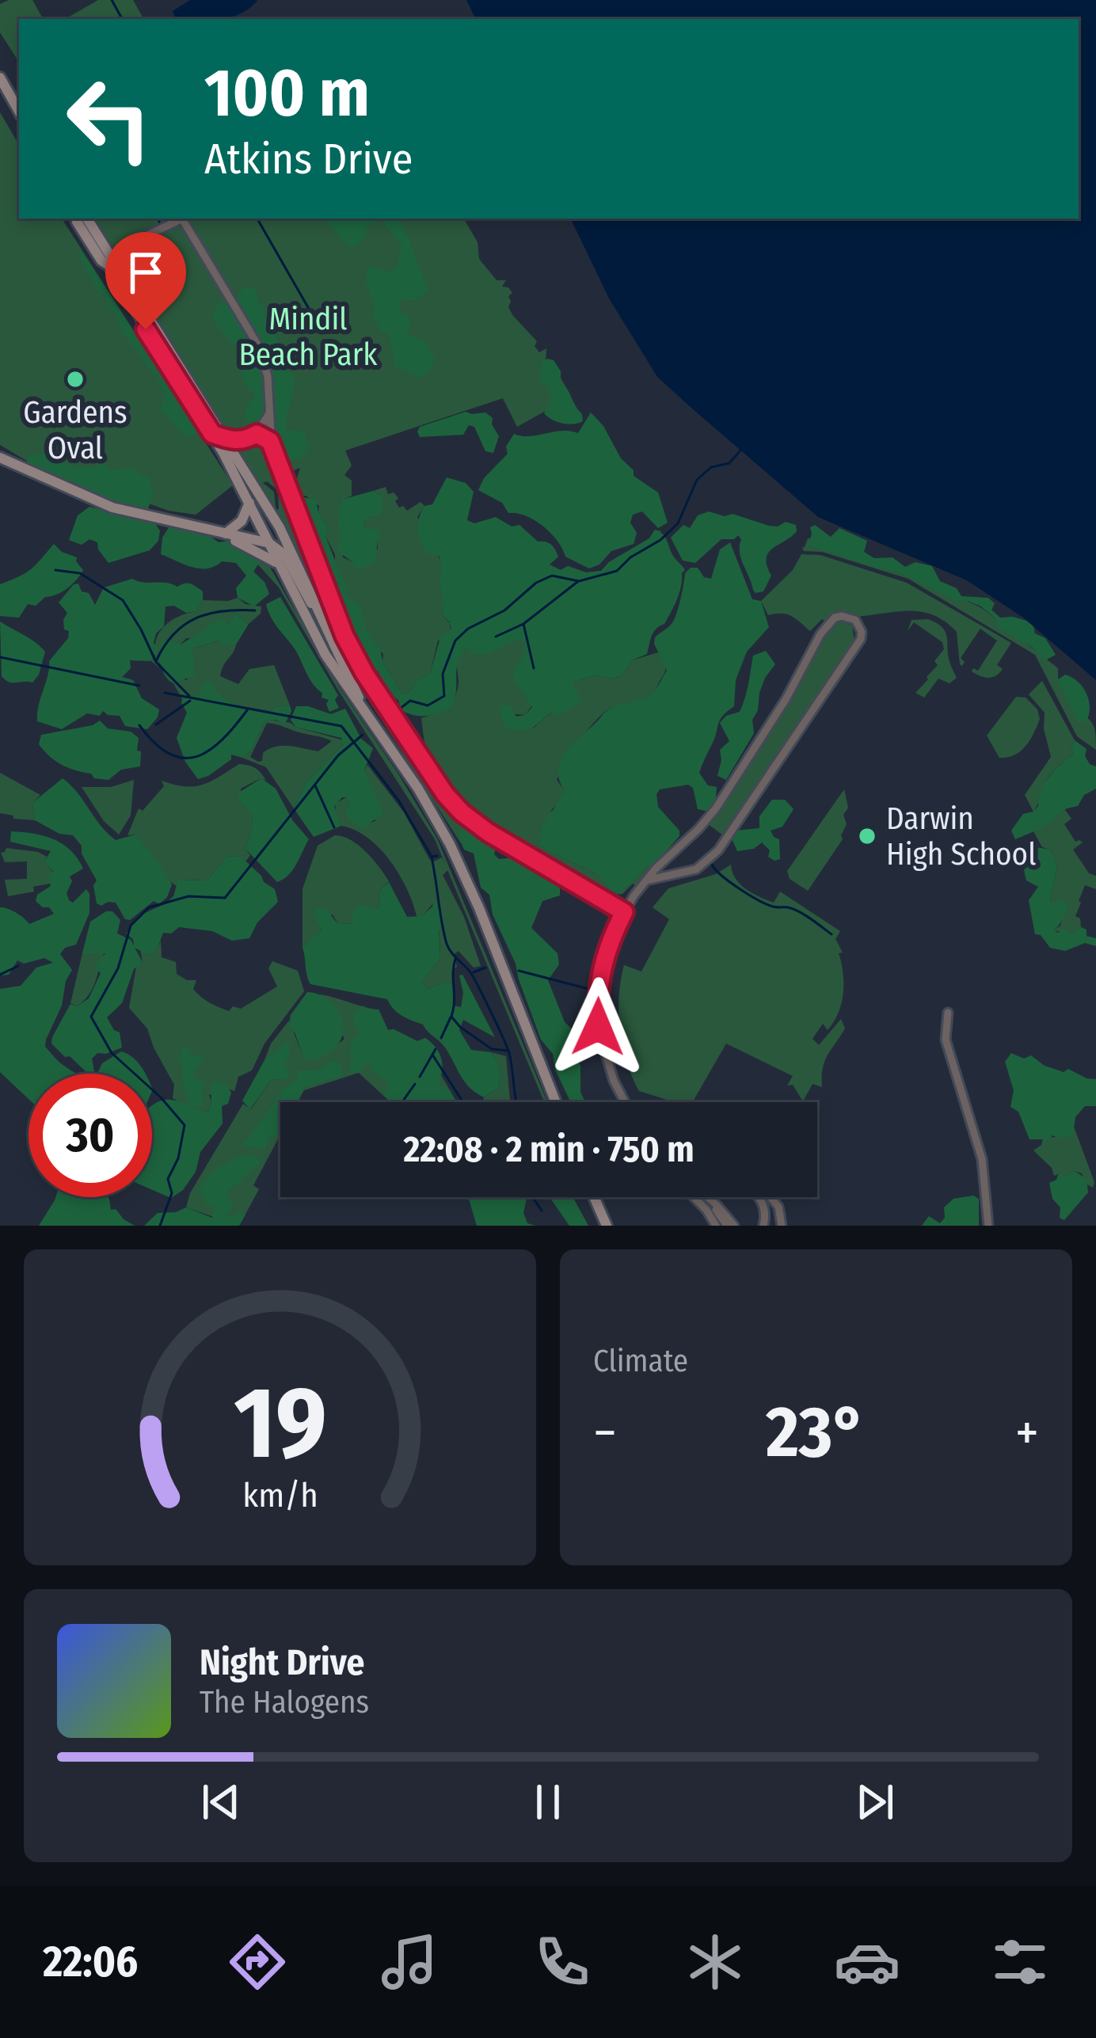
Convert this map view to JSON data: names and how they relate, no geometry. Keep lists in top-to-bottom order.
{
  "parks": ["Mindil Beach Park"],
  "places": ["Gardens Oval", "Darwin High School"],
  "page": {
    "turn": ["100 m", "Atkins Drive"],
    "limit": "30",
    "trip": "22:08 · 2 min · 750 m",
    "tile": "Climate",
    "heat": ["−", "23°", "+"],
    "song": ["Night Drive", "The Halogens"],
    "tabs": "22:06",
    "gauge": ["19", "km/h"]
  }
}
